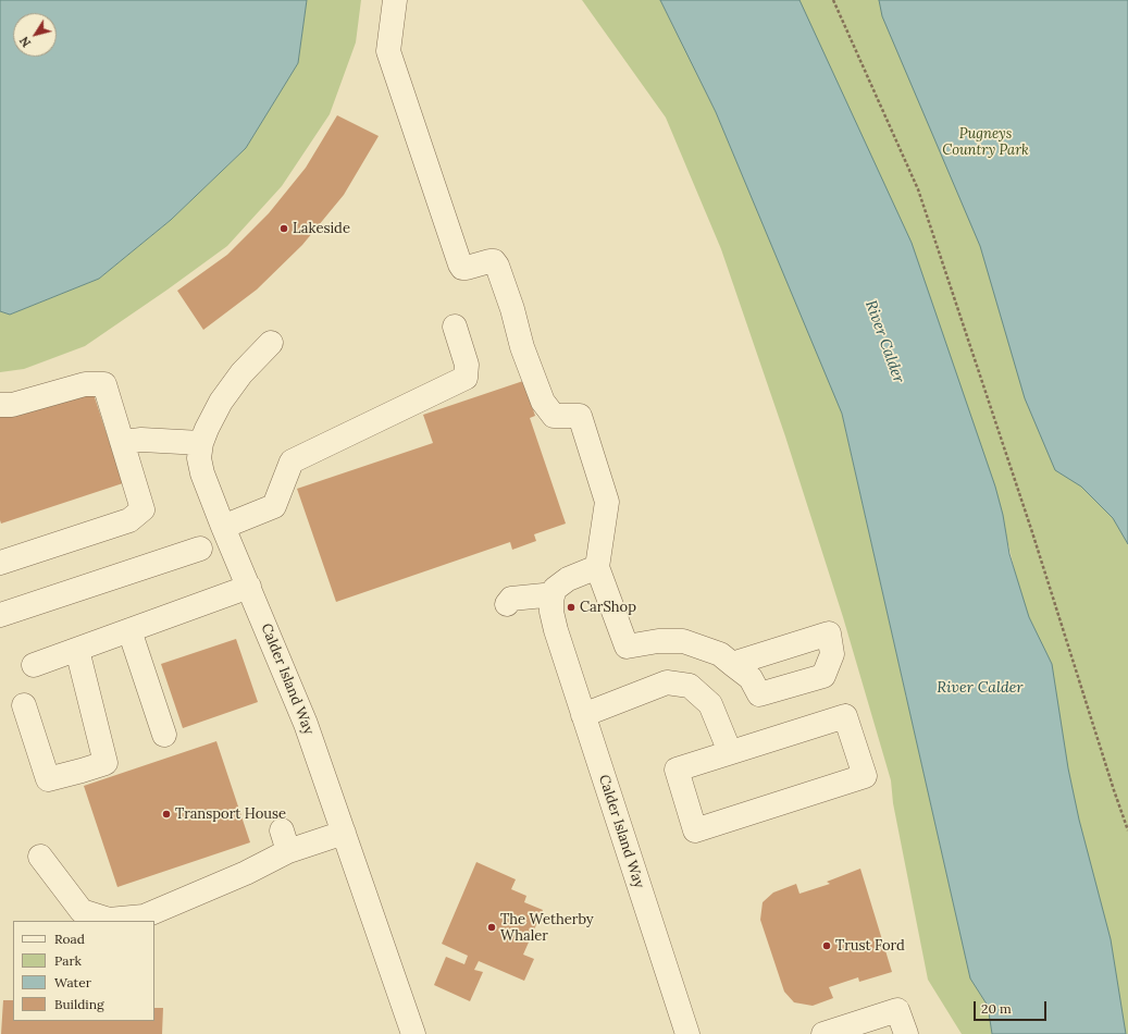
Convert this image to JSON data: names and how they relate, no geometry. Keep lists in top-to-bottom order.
{
  "streets": {
    "street": ["Calder Island Way"]
  },
  "water": ["River Calder"],
  "parks": ["Pugneys Country Park"],
  "places": [
    "Lakeside",
    "CarShop",
    "Transport House",
    "The Wetherby Whaler",
    "Trust Ford"
  ],
  "legend": [
    "Road",
    "Park",
    "Water",
    "Building"
  ],
  "scale_bar": "20 m",
  "north": "bottom left"
}
